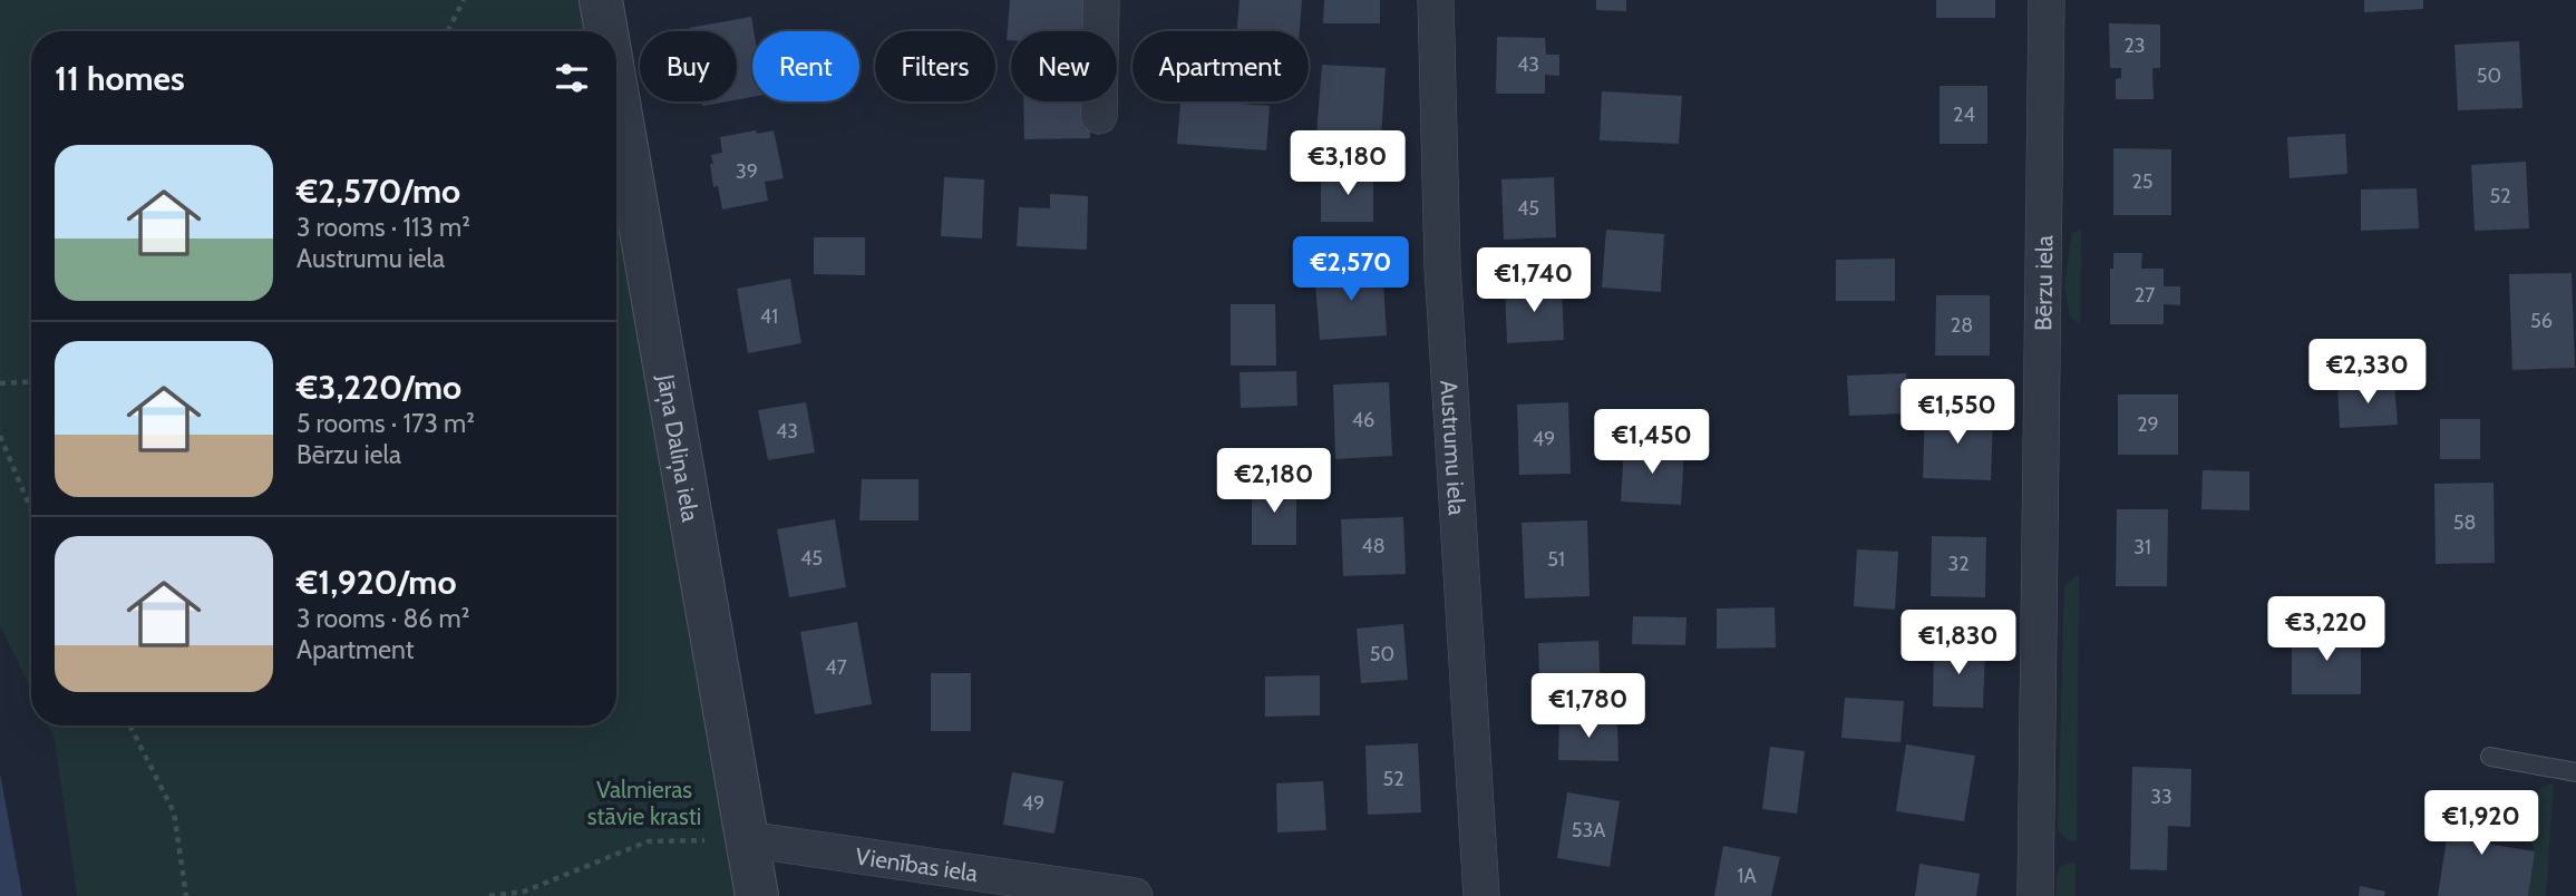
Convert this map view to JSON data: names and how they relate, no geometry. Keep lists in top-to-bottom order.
{
  "streets": {
    "street": [
      "Bērzu iela",
      "Jāņa Daliņa iela",
      "Austrumu iela",
      "Vienības iela"
    ]
  },
  "crossings": [
    ["Jāņa Daliņa iela", "Vienības iela"]
  ],
  "parks": ["Valmieras stāvie krasti"],
  "house_numbers": [
    "23",
    "43",
    "50",
    "24",
    "39",
    "25",
    "52",
    "45",
    "27",
    "41",
    "56",
    "28",
    "46",
    "29",
    "43",
    "49",
    "58",
    "48",
    "31",
    "45",
    "51",
    "32",
    "50",
    "47",
    "52",
    "33",
    "49",
    "53A",
    "1A"
  ],
  "page": {
    "chip": [
      "Buy",
      "Rent",
      "Filters",
      "New",
      "Apartment"
    ],
    "heading": "11 homes",
    "list": [
      {
        "name": "€2,570/mo",
        "note": "3 rooms · 113 m² · Austrumu iela"
      },
      {
        "name": "€3,220/mo",
        "note": "5 rooms · 173 m² · Bērzu iela"
      },
      {
        "name": "€1,920/mo",
        "note": "3 rooms · 86 m² · Apartment"
      }
    ],
    "price": [
      "€3,180",
      "€2,570",
      "€1,740",
      "€2,330",
      "€1,550",
      "€1,450",
      "€2,180",
      "€3,220",
      "€1,830",
      "€1,780",
      "€1,920"
    ]
  }
}
